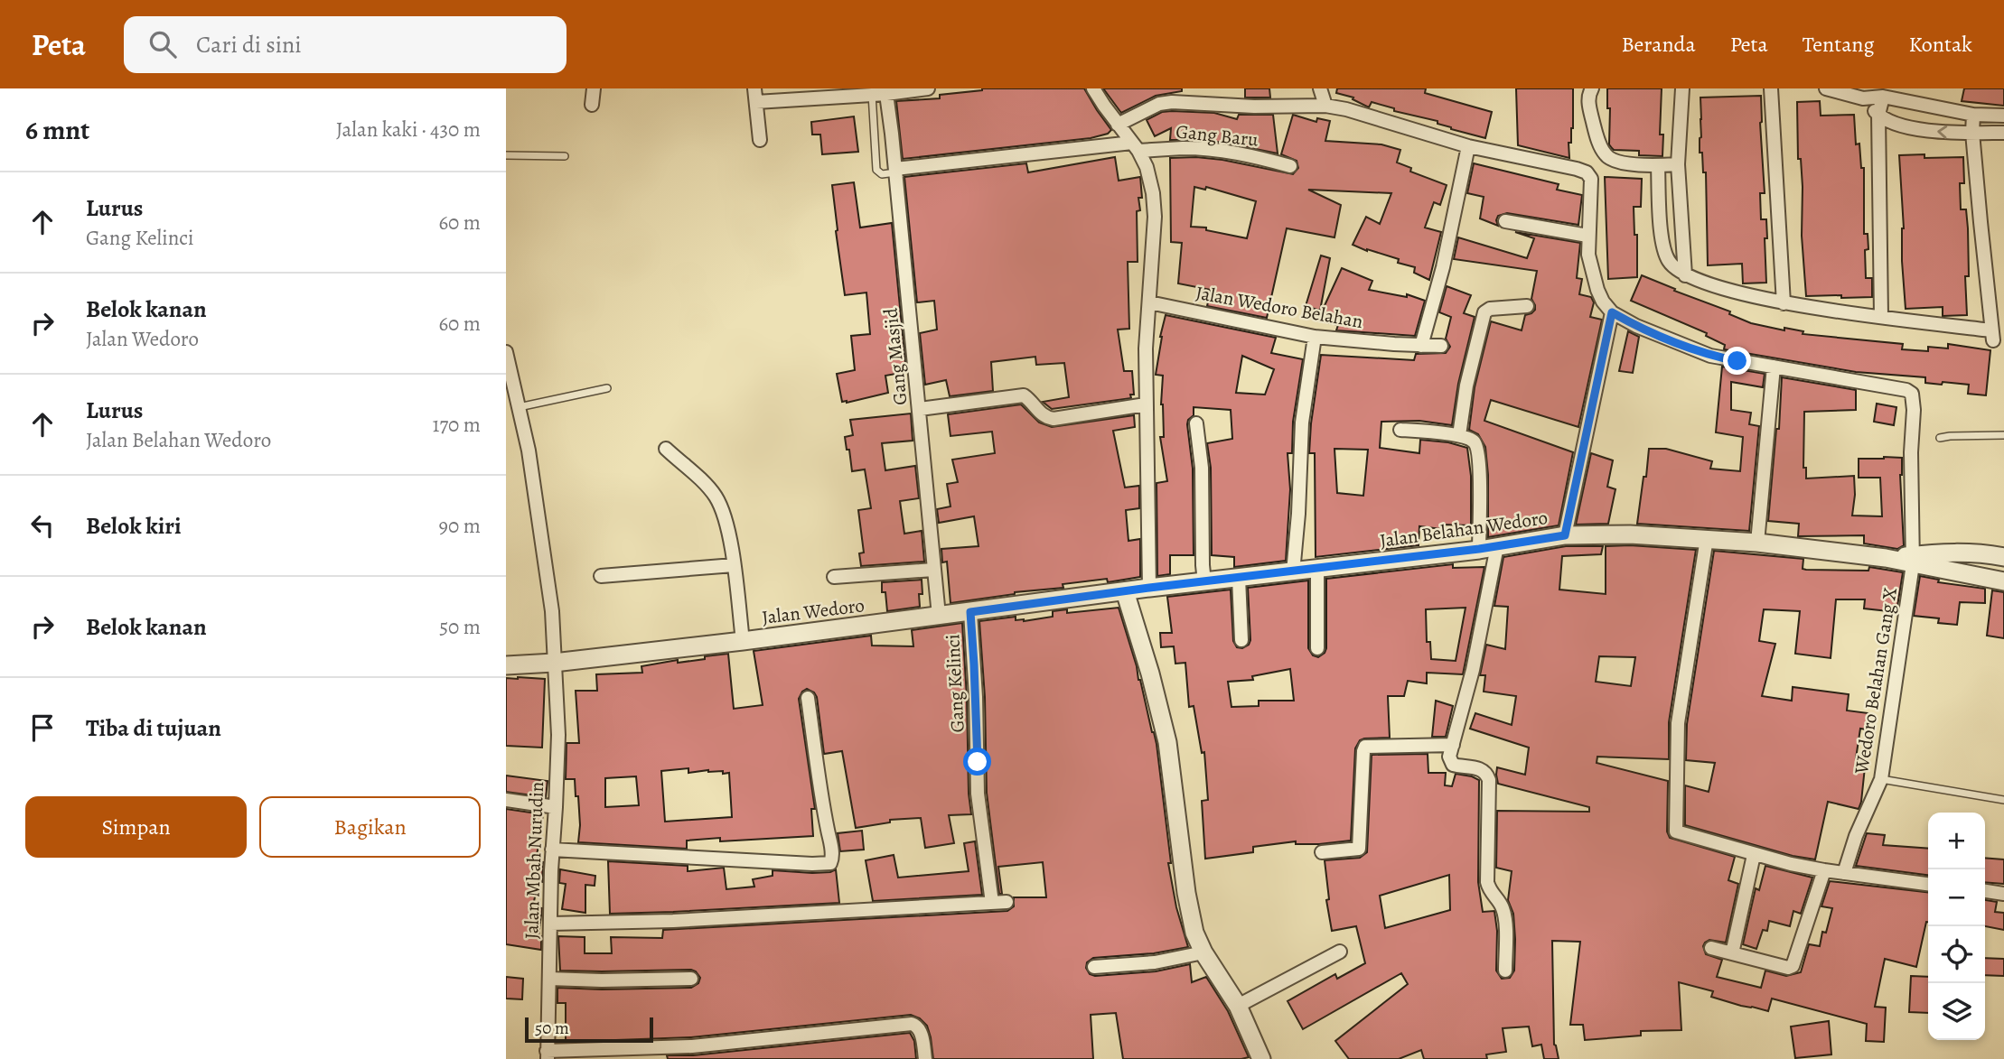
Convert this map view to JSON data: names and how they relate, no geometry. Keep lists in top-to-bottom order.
{
  "streets": {
    "street": [
      "Gang Baru",
      "Jalan Wedoro Belahan",
      "Gang Masjid",
      "Jalan Belahan Wedoro",
      "Jalan Wedoro",
      "Wedoro Belahan Gang X",
      "Gang Kelinci",
      "Jalan Mbah Nurudin"
    ]
  },
  "crossings": [
    ["Gang Baru", "Gang Masjid"],
    ["Gang Masjid", "Jalan Wedoro"],
    ["Jalan Belahan Wedoro", "Jalan Wedoro"],
    ["Jalan Belahan Wedoro", "Wedoro Belahan Gang X"],
    ["Jalan Wedoro", "Gang Kelinci"],
    ["Jalan Wedoro", "Jalan Mbah Nurudin"]
  ],
  "scale_bar": "50 m",
  "page": {
    "header": "Peta",
    "search": "Cari di sini",
    "nav": [
      "Beranda",
      "Peta",
      "Tentang",
      "Kontak"
    ],
    "heading": ["6 mnt", "Jalan kaki · 430 m"],
    "list": [
      ["Lurus", "Gang Kelinci", "60 m"],
      ["Belok kanan", "Jalan Wedoro", "60 m"],
      ["Lurus", "Jalan Belahan Wedoro", "170 m"],
      ["Belok kiri", "90 m"],
      ["Belok kanan", "50 m"],
      "Tiba di tujuan"
    ],
    "buttons": ["Simpan", "Bagikan"],
    "map_buttons": ["+", "−"],
    "scale": "50 m"
  }
}
